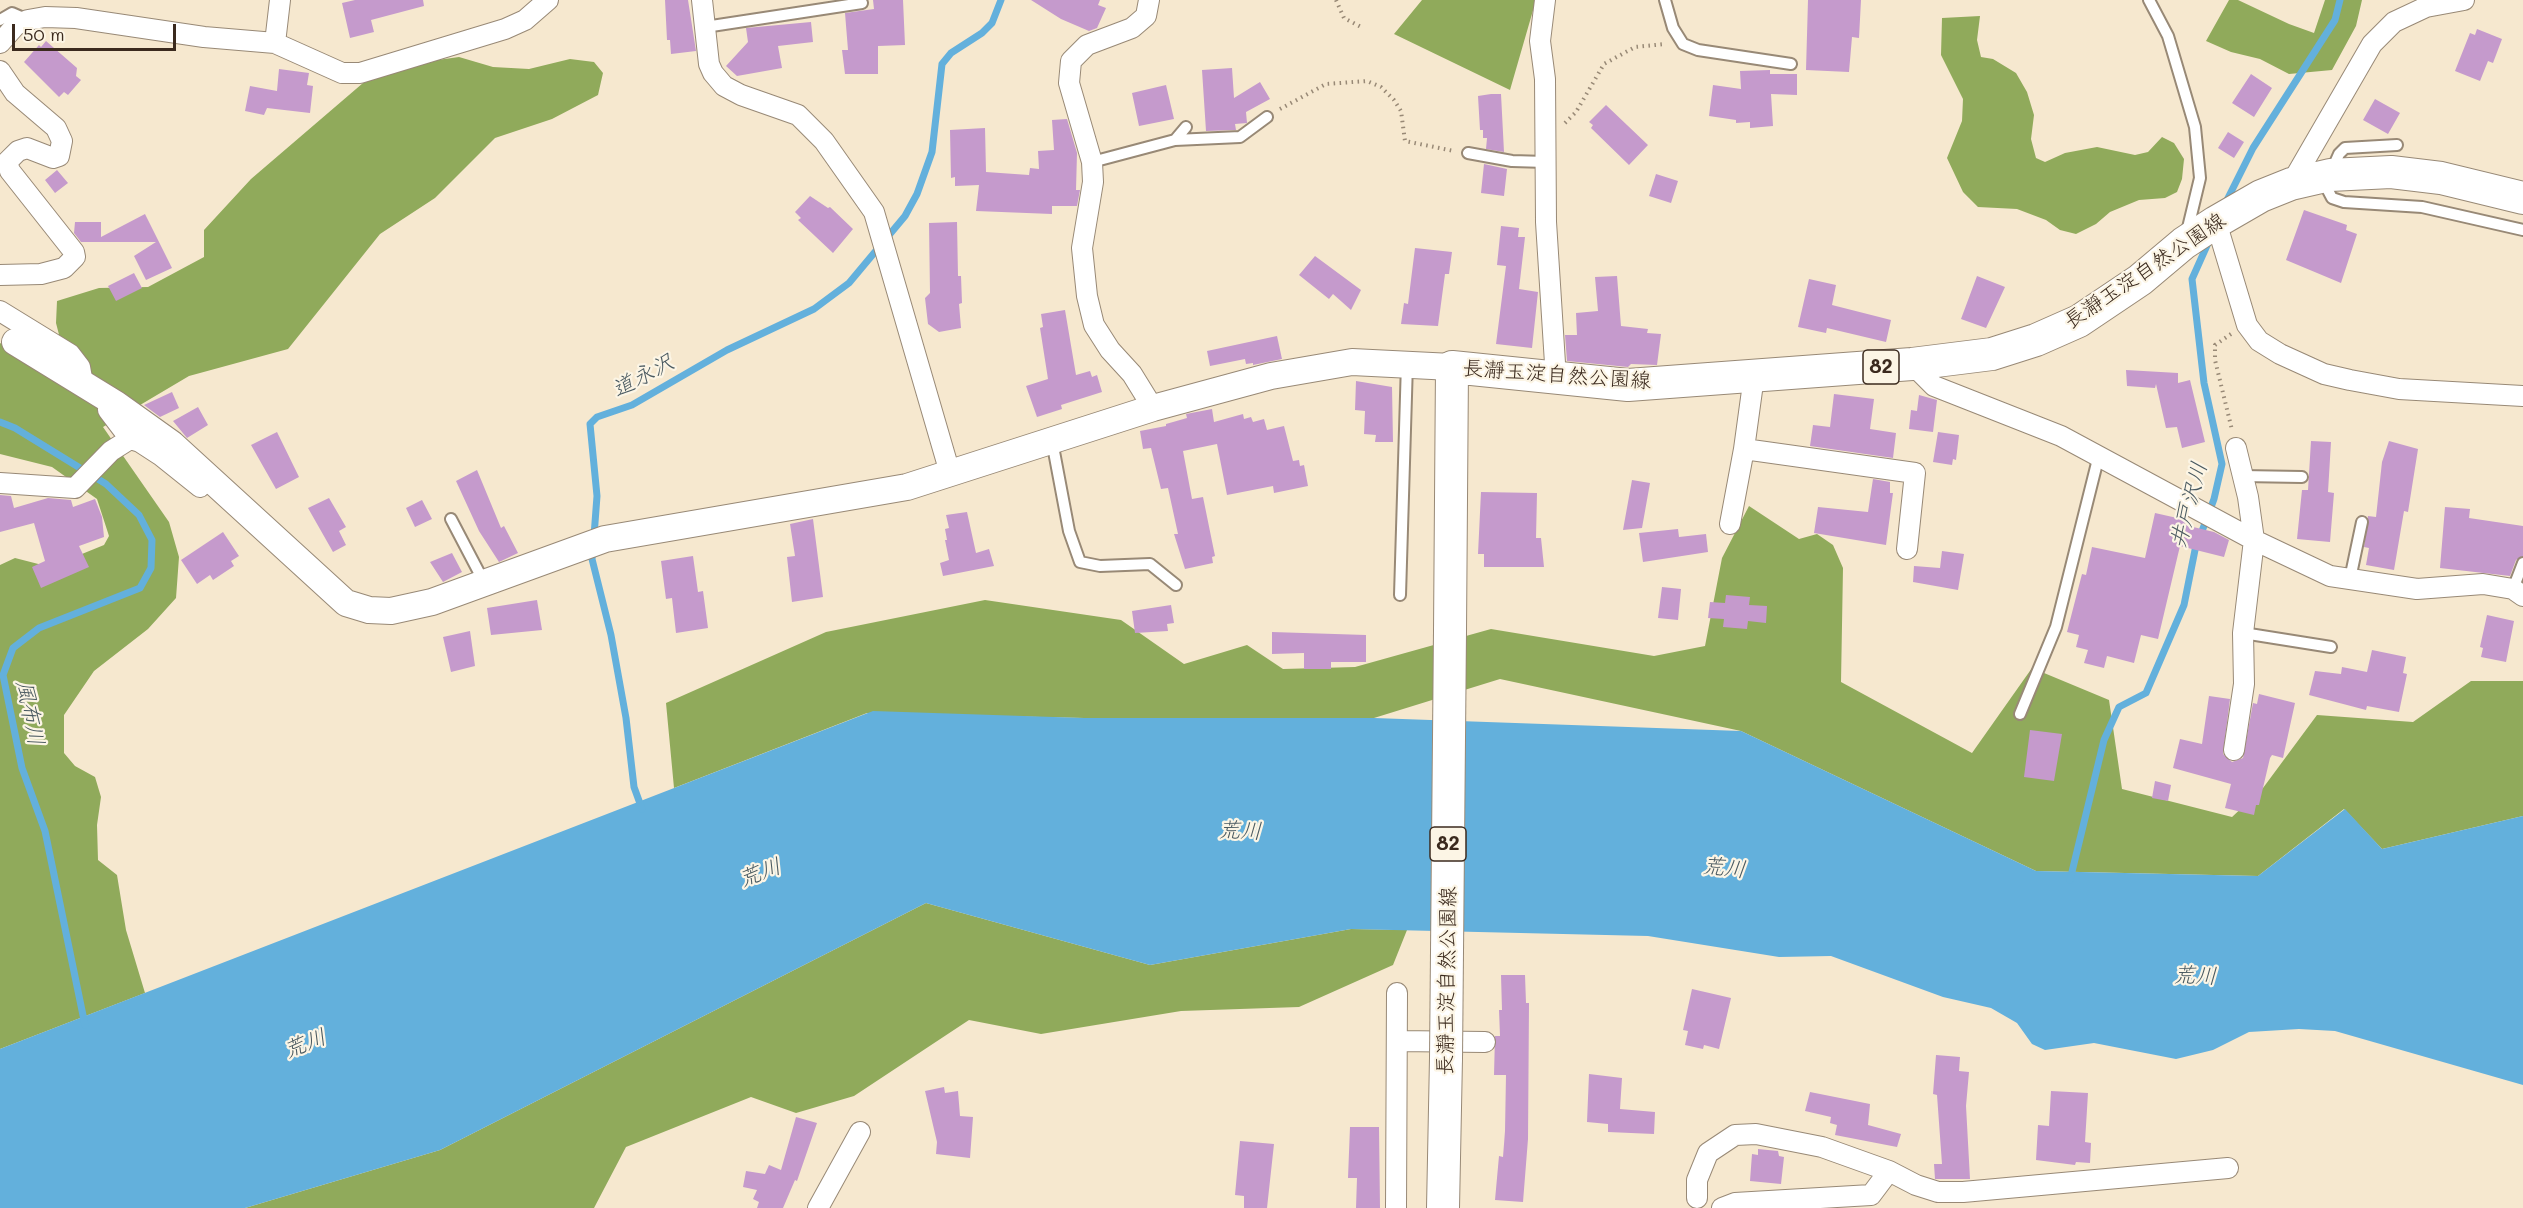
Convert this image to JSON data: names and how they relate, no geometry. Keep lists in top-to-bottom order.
{
  "streets": {
    "main road": ["長瀞玉淀自然公園線", "82"]
  },
  "water": [
    "道永沢",
    "井戸沢川",
    "風布川",
    "荒川"
  ],
  "scale_bar": "50 m"
}
